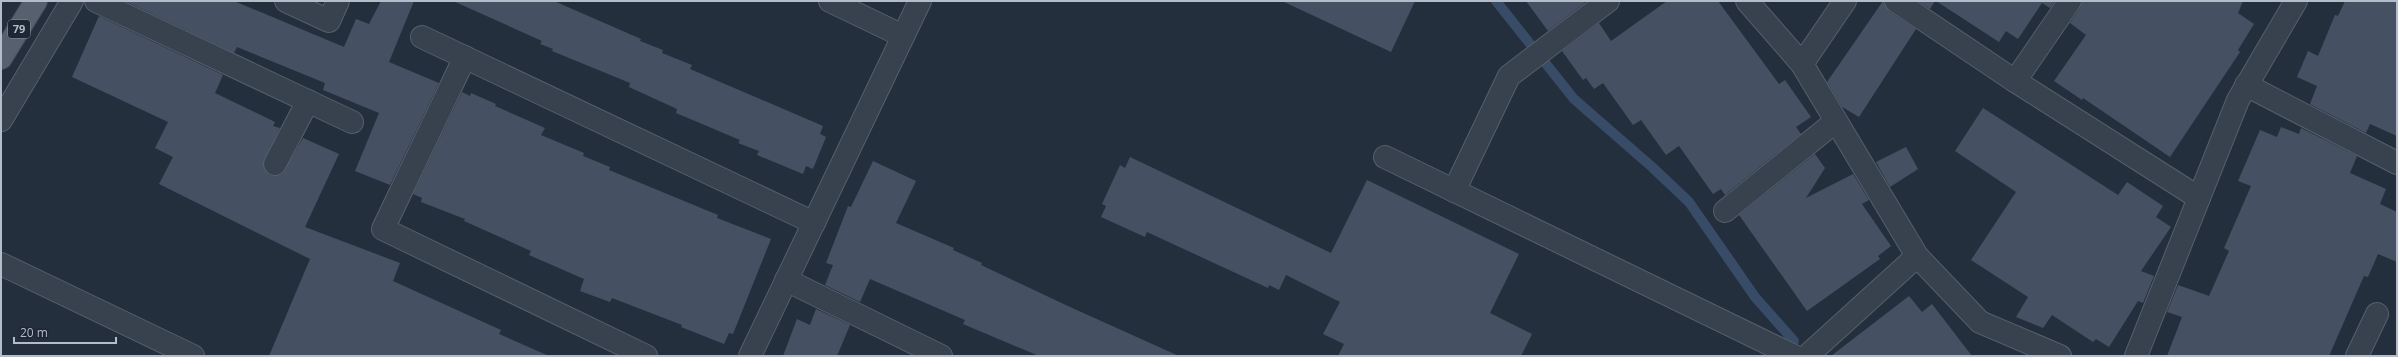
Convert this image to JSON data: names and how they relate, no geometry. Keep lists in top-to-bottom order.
{
  "streets": {
    "main road": ["79"]
  },
  "scale_bar": "20 m"
}
